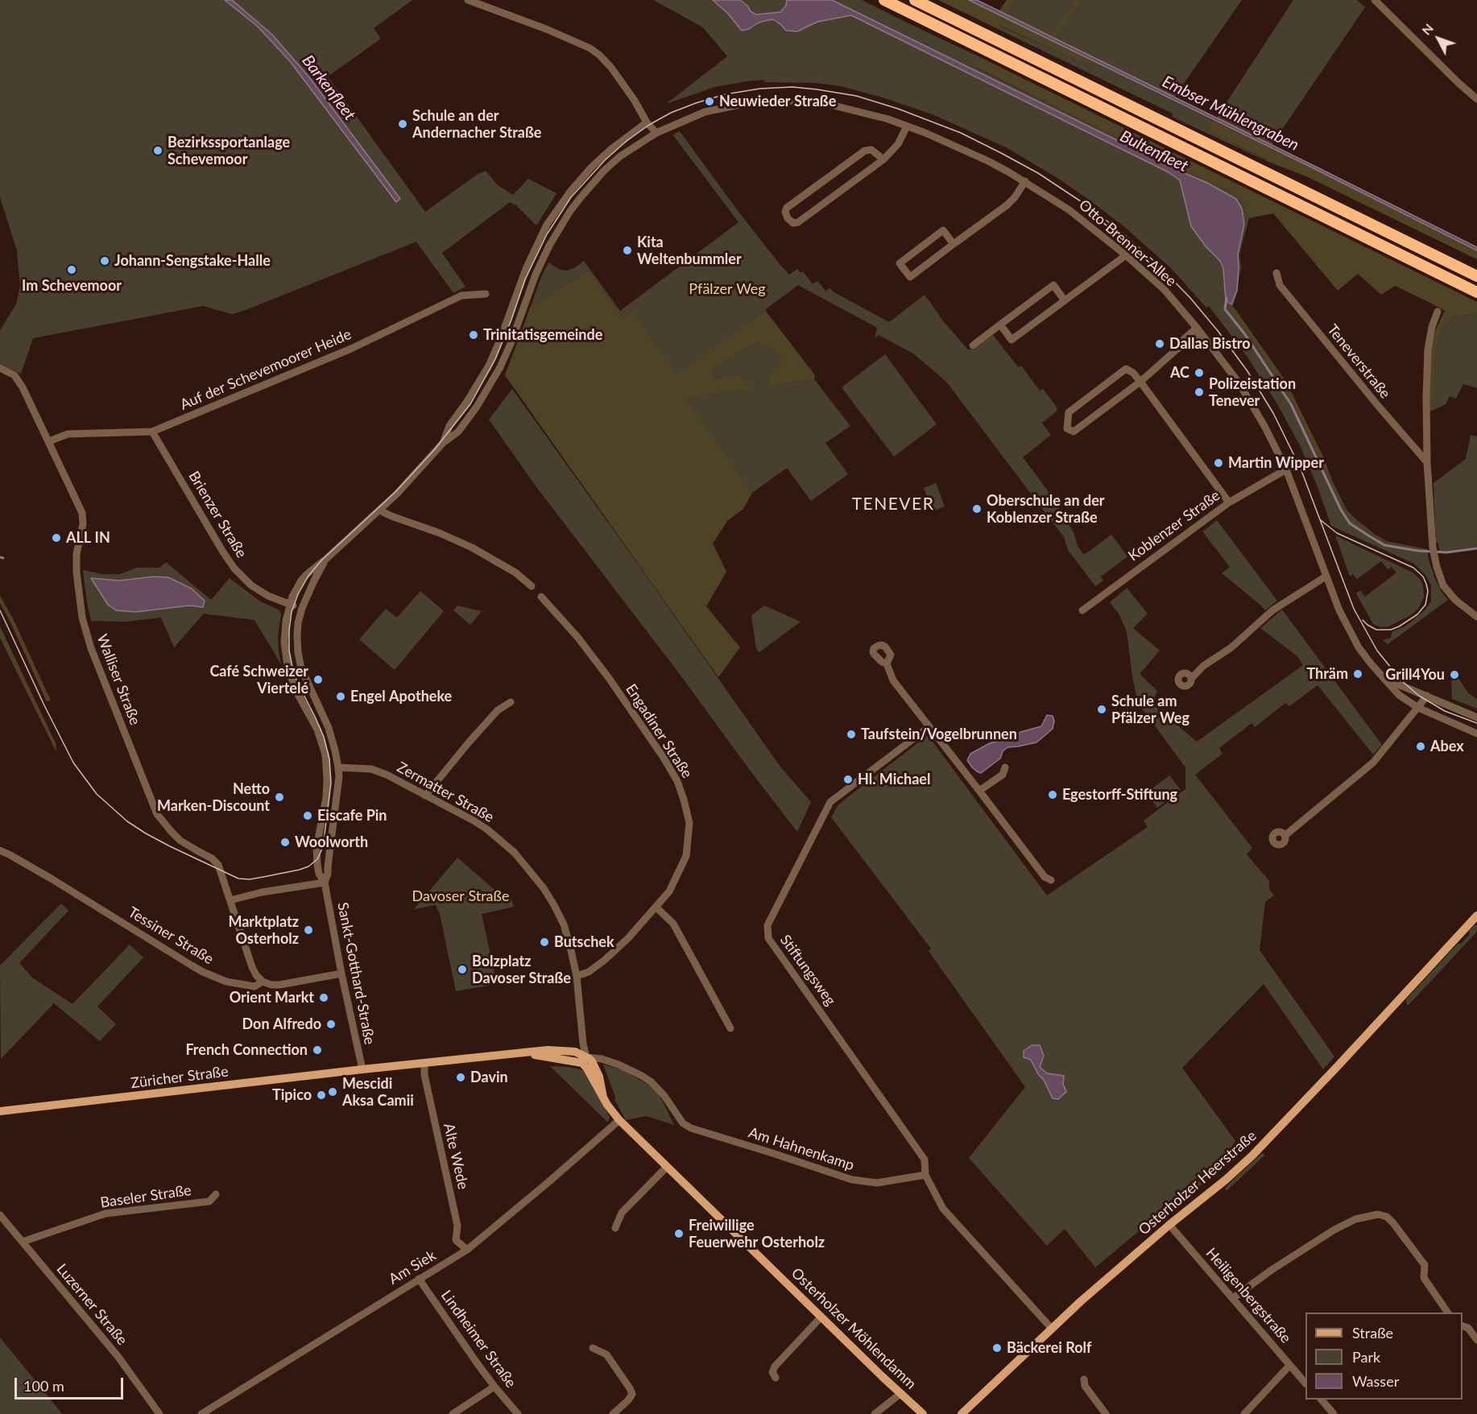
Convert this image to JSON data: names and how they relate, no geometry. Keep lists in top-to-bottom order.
{
  "streets": {
    "main road": ["Züricher Straße", "Osterholzer Heerstraße", "Osterholzer Möhlendamm"],
    "street": [
      "Otto-Brenner-Allee",
      "Teneverstraße",
      "Auf der Schevemoorer Heide",
      "Brienzer Straße",
      "Koblenzer Straße",
      "Walliser Straße",
      "Engadiner Straße",
      "Zermatter Straße",
      "Tessiner Straße",
      "Stiftungsweg",
      "Sankt-Gotthard-Straße",
      "Am Hahnenkamp",
      "Alte Wede",
      "Baseler Straße",
      "Am Siek",
      "Heiligenbergstraße",
      "Luzerner Straße",
      "Lindheimer Straße"
    ]
  },
  "crossings": [
    ["Otto-Brenner-Allee", "Koblenzer Straße"],
    ["Otto-Brenner-Allee", "Sankt-Gotthard-Straße"],
    ["Auf der Schevemoorer Heide", "Brienzer Straße"],
    ["Auf der Schevemoorer Heide", "Walliser Straße"],
    ["Brienzer Straße", "Sankt-Gotthard-Straße"],
    ["Walliser Straße", "Tessiner Straße"],
    ["Engadiner Straße", "Zermatter Straße"],
    ["Zermatter Straße", "Sankt-Gotthard-Straße"],
    ["Zermatter Straße", "Am Hahnenkamp"],
    ["Zermatter Straße", "Osterholzer Möhlendamm"],
    ["Tessiner Straße", "Sankt-Gotthard-Straße"],
    ["Stiftungsweg", "Am Hahnenkamp"],
    ["Sankt-Gotthard-Straße", "Züricher Straße"],
    ["Am Hahnenkamp", "Osterholzer Möhlendamm"],
    ["Alte Wede", "Am Siek"],
    ["Osterholzer Heerstraße", "Heiligenbergstraße"],
    ["Baseler Straße", "Luzerner Straße"],
    ["Am Siek", "Osterholzer Möhlendamm"],
    ["Am Siek", "Lindheimer Straße"]
  ],
  "districts": ["TENEVER"],
  "water": ["Barkenfleet", "Embser Mühlengraben", "Bultenfleet"],
  "parks": ["Pfälzer Weg", "Davoser Straße"],
  "places": [
    "Neuwieder Straße",
    "Schule an der Andernacher Straße",
    "Bezirkssportanlage Schevemoor",
    "Kita Weltenbummler",
    "Johann-Sengstake-Halle",
    "Im Schevemoor",
    "Trinitatisgemeinde",
    "Dallas Bistro",
    "AC",
    "Polizeistation Tenever",
    "Martin Wipper",
    "Oberschule an der Koblenzer Straße",
    "ALL IN",
    "Thräm",
    "Grill4You",
    "Café Schweizer Viertelé",
    "Engel Apotheke",
    "Schule am Pfälzer Weg",
    "Taufstein/Vogelbrunnen",
    "Abex",
    "Hl. Michael",
    "Egestorff-Stiftung",
    "Netto Marken-Discount",
    "Eiscafe Pin",
    "Woolworth",
    "Marktplatz Osterholz",
    "Butschek",
    "Bolzplatz Davoser Straße",
    "Orient Markt",
    "Don Alfredo",
    "French Connection",
    "Davin",
    "Mescidi Aksa Camii",
    "Tipico",
    "Freiwillige Feuerwehr Osterholz",
    "Bäckerei Rolf"
  ],
  "legend": ["Straße", "Park", "Wasser"],
  "scale_bar": "100 m",
  "north": "top left"
}
